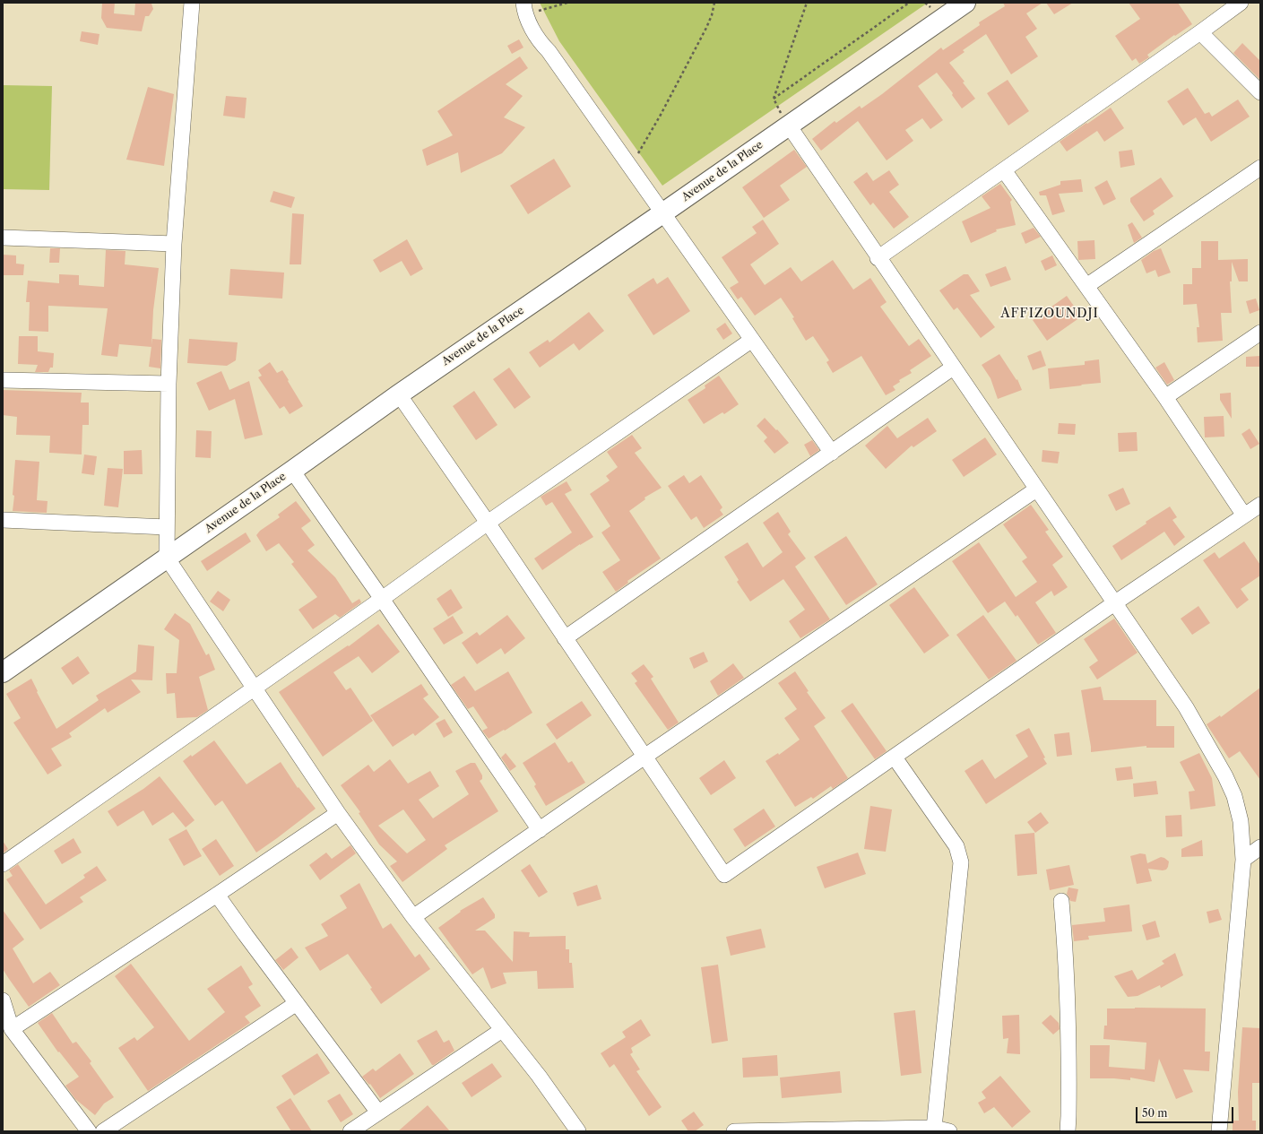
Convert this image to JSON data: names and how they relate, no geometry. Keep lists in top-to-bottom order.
{
  "streets": {
    "street": ["Avenue de la Place"]
  },
  "districts": ["AFFIZOUNDJI"],
  "scale_bar": "50 m"
}
